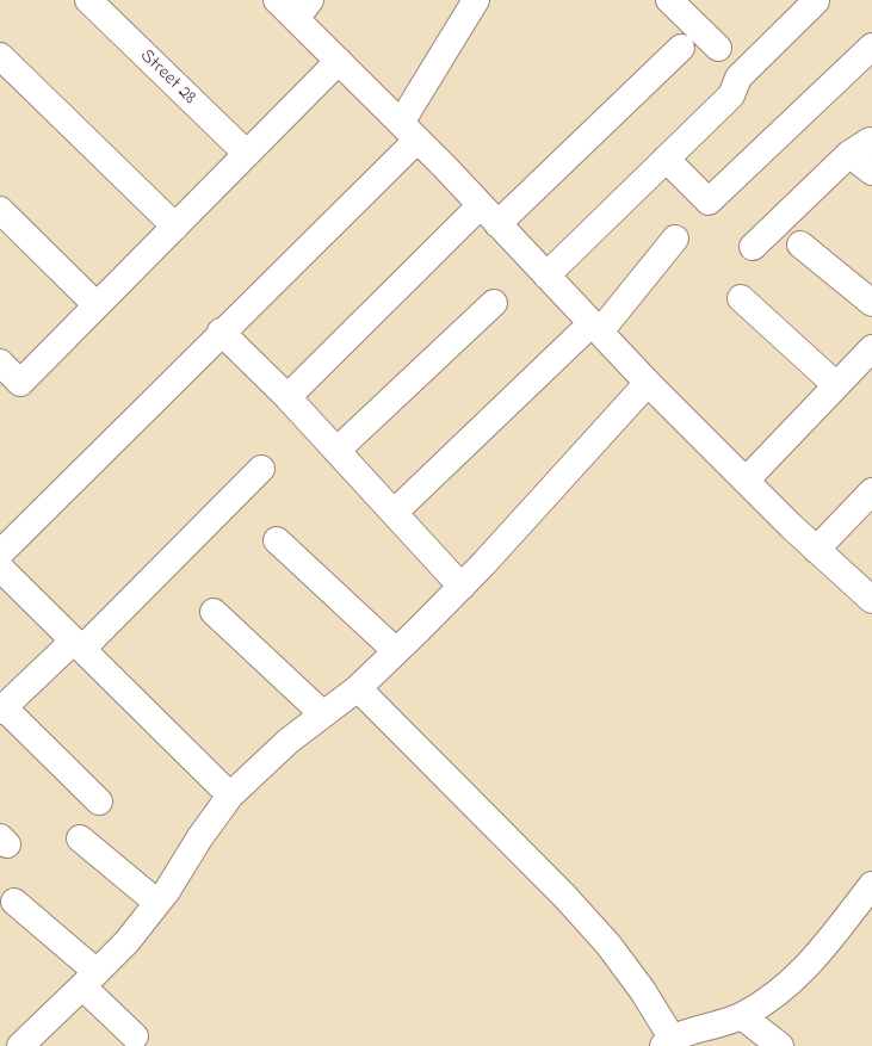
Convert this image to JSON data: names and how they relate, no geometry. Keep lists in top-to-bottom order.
{
  "streets": {
    "street": ["Street 28"]
  }
}
